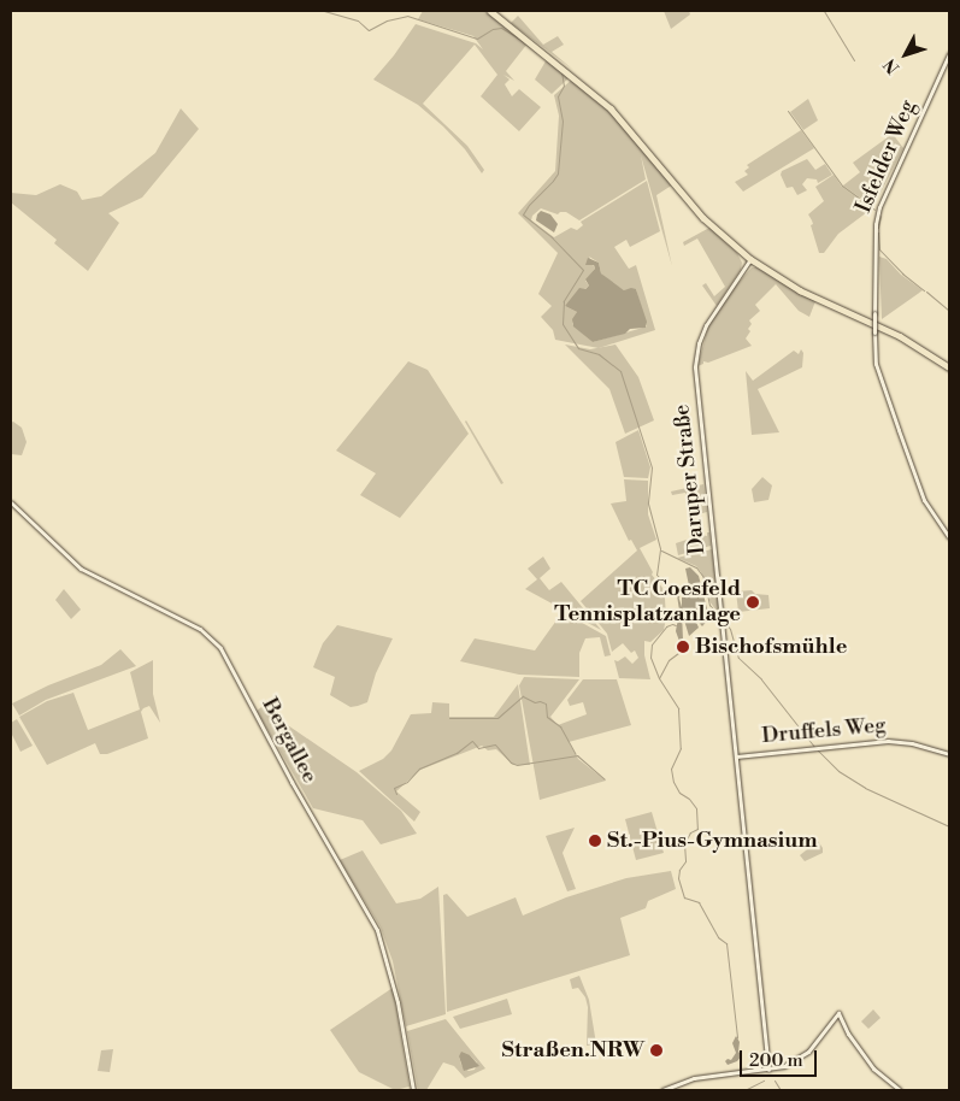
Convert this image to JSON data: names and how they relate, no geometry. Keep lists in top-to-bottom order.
{
  "streets": {
    "street": [
      "Isfelder Weg",
      "Daruper Straße",
      "Druffels Weg",
      "Bergallee"
    ]
  },
  "crossings": [
    ["Daruper Straße", "Druffels Weg"]
  ],
  "places": [
    "TC Coesfeld Tennisplatzanlage",
    "Bischofsmühle",
    "St.-Pius-Gymnasium",
    "Straßen.NRW"
  ],
  "scale_bar": "200 m",
  "north": "bottom left"
}
